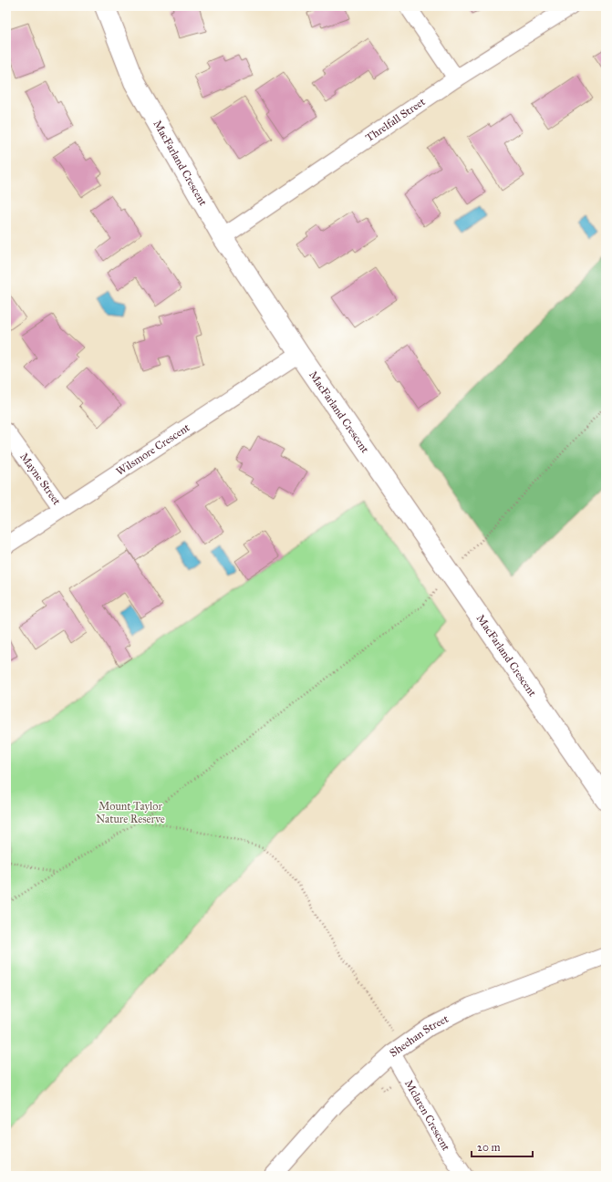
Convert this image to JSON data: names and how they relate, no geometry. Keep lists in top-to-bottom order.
{
  "streets": {
    "street": [
      "Threlfall Street",
      "MacFarland Crescent",
      "Wilsmore Crescent",
      "Mayne Street",
      "Sheehan Street",
      "Mclaren Crescent"
    ]
  },
  "crossings": [
    ["Threlfall Street", "MacFarland Crescent"],
    ["MacFarland Crescent", "Wilsmore Crescent"],
    ["Wilsmore Crescent", "Mayne Street"],
    ["Sheehan Street", "Mclaren Crescent"]
  ],
  "parks": ["Mount Taylor Nature Reserve"],
  "scale_bar": "20 m"
}
